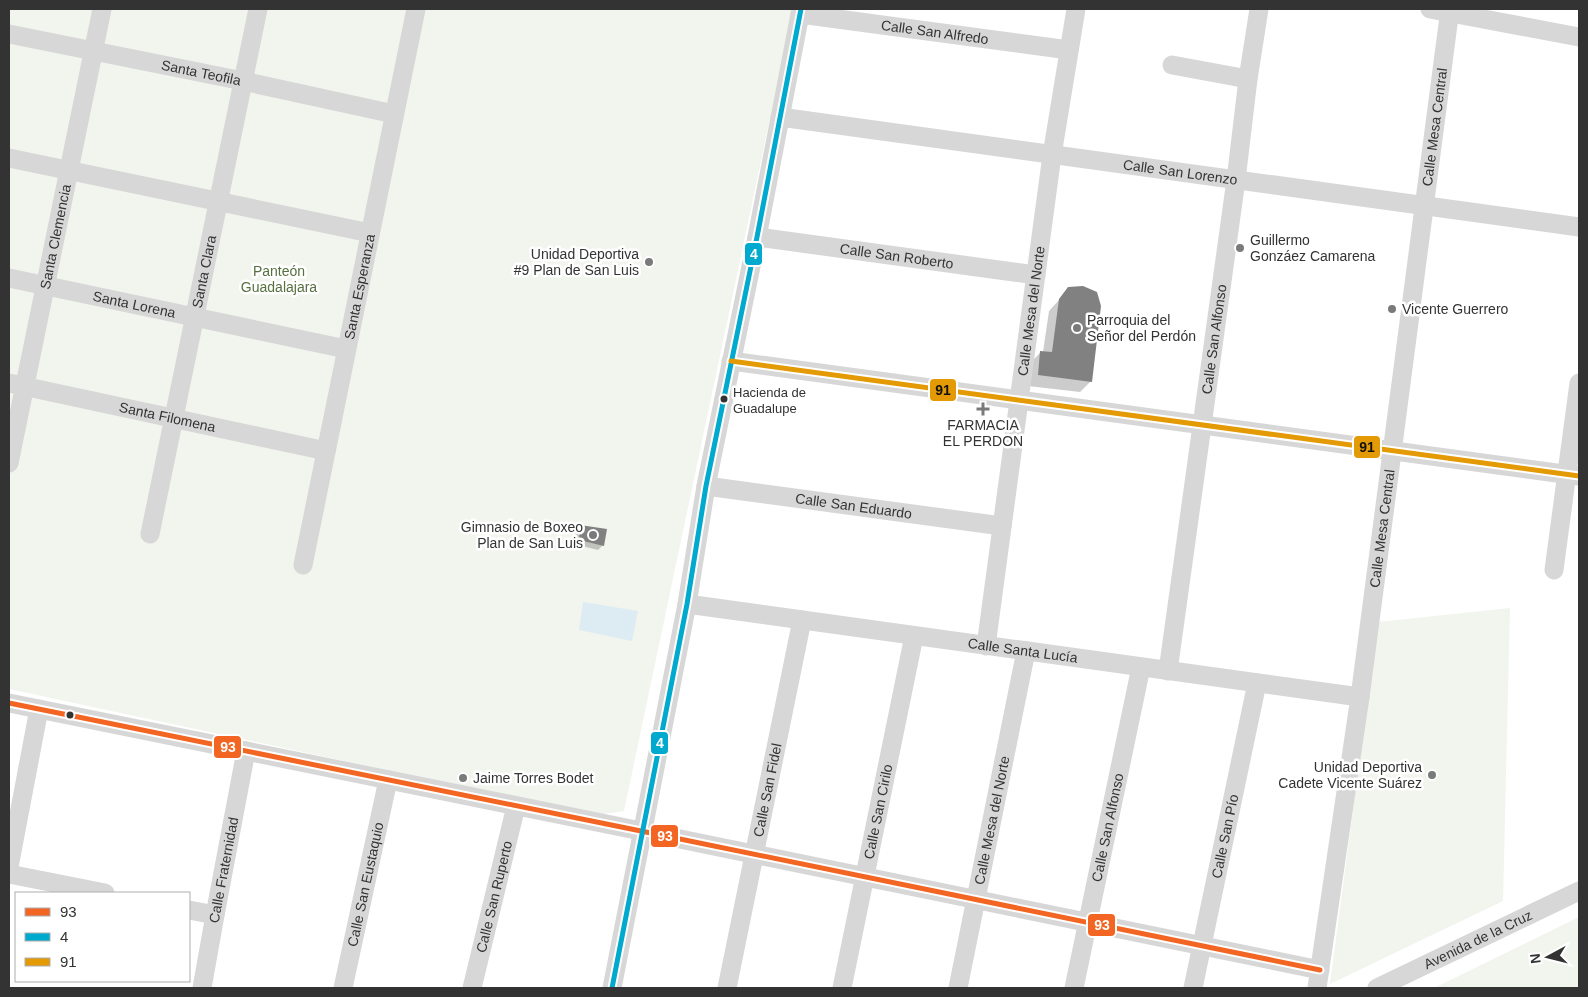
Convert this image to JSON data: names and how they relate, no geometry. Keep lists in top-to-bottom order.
{
  "streets": {
    "street": [
      "Calle San Alfredo",
      "Santa Teofila",
      "Calle Mesa Central",
      "Calle San Lorenzo",
      "Santa Clemencia",
      "Calle San Roberto",
      "Santa Clara",
      "Santa Esperanza",
      "Santa Lorena",
      "Calle Mesa del Norte",
      "Calle San Alfonso",
      "Santa Filomena",
      "Calle San Eduardo",
      "Calle Santa Lucía",
      "Calle San Fidel",
      "Calle San Cirilo",
      "Calle San Pío",
      "Calle Fraternidad",
      "Calle San Eustaquio",
      "Calle San Ruperto",
      "Avenida de la Cruz"
    ]
  },
  "crossings": [
    ["Calle San Alfredo", "Calle Mesa del Norte"],
    ["Santa Teofila", "Santa Clemencia"],
    ["Santa Teofila", "Santa Clara"],
    ["Santa Teofila", "Santa Esperanza"],
    ["Calle Mesa Central", "Calle San Lorenzo"],
    ["Calle Mesa Central", "Calle Santa Lucía"],
    ["Calle San Lorenzo", "Calle Mesa del Norte"],
    ["Calle San Lorenzo", "Calle San Alfonso"],
    ["Santa Clemencia", "Santa Lorena"],
    ["Santa Clemencia", "Santa Filomena"],
    ["Calle San Roberto", "Calle Mesa del Norte"],
    ["Santa Clara", "Santa Lorena"],
    ["Santa Clara", "Santa Filomena"],
    ["Santa Esperanza", "Santa Lorena"],
    ["Santa Esperanza", "Santa Filomena"],
    ["Calle Mesa del Norte", "Calle San Eduardo"],
    ["Calle Mesa del Norte", "Calle Santa Lucía"],
    ["Calle San Alfonso", "Calle Santa Lucía"],
    ["Calle Santa Lucía", "Calle San Fidel"],
    ["Calle Santa Lucía", "Calle San Cirilo"],
    ["Calle Santa Lucía", "Calle San Pío"]
  ],
  "parks": ["Panteón Guadalajara"],
  "places": {
    "other": [
      "Guillermo Gonzáez Camarena",
      "Unidad Deportiva #9 Plan de San Luis",
      "Vicente Guerrero",
      "Parroquia del Señor del Perdón",
      "Hacienda de Guadalupe",
      "Gimnasio de Boxeo Plan de San Luis",
      "Unidad Deportiva Cadete Vicente Suárez",
      "Jaime Torres Bodet"
    ],
    "health": ["FARMACIA EL PERDON"]
  },
  "lines": ["transit line 4", "transit line 91", "transit line 93"],
  "legend": ["93", "4", "91"],
  "north": "left"
}
